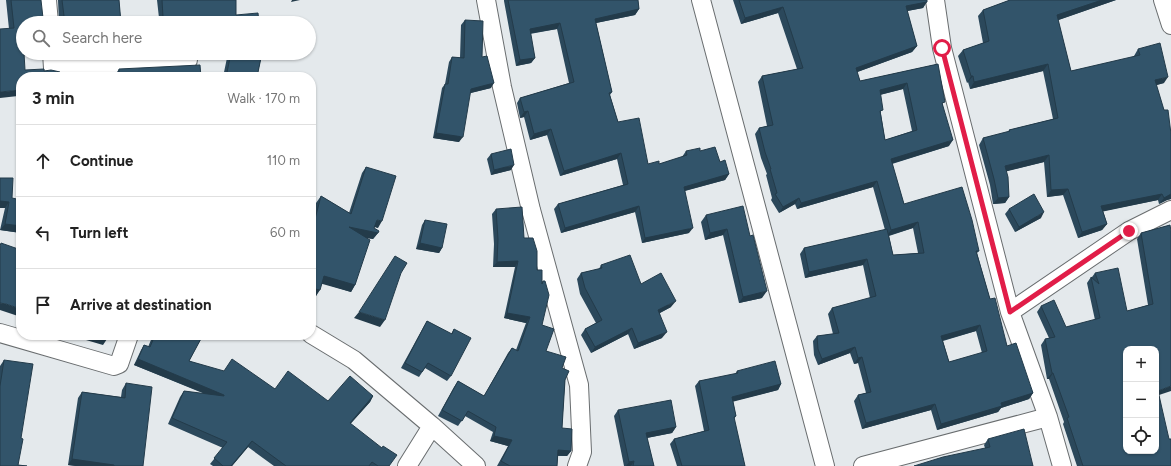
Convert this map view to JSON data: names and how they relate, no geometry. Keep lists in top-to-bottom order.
{
  "page": {
    "search": "Search here",
    "heading": ["3 min", "Walk · 170 m"],
    "list": [
      ["Continue", "110 m"],
      ["Turn left", "60 m"],
      "Arrive at destination"
    ],
    "map_buttons": ["+", "−"]
  }
}
